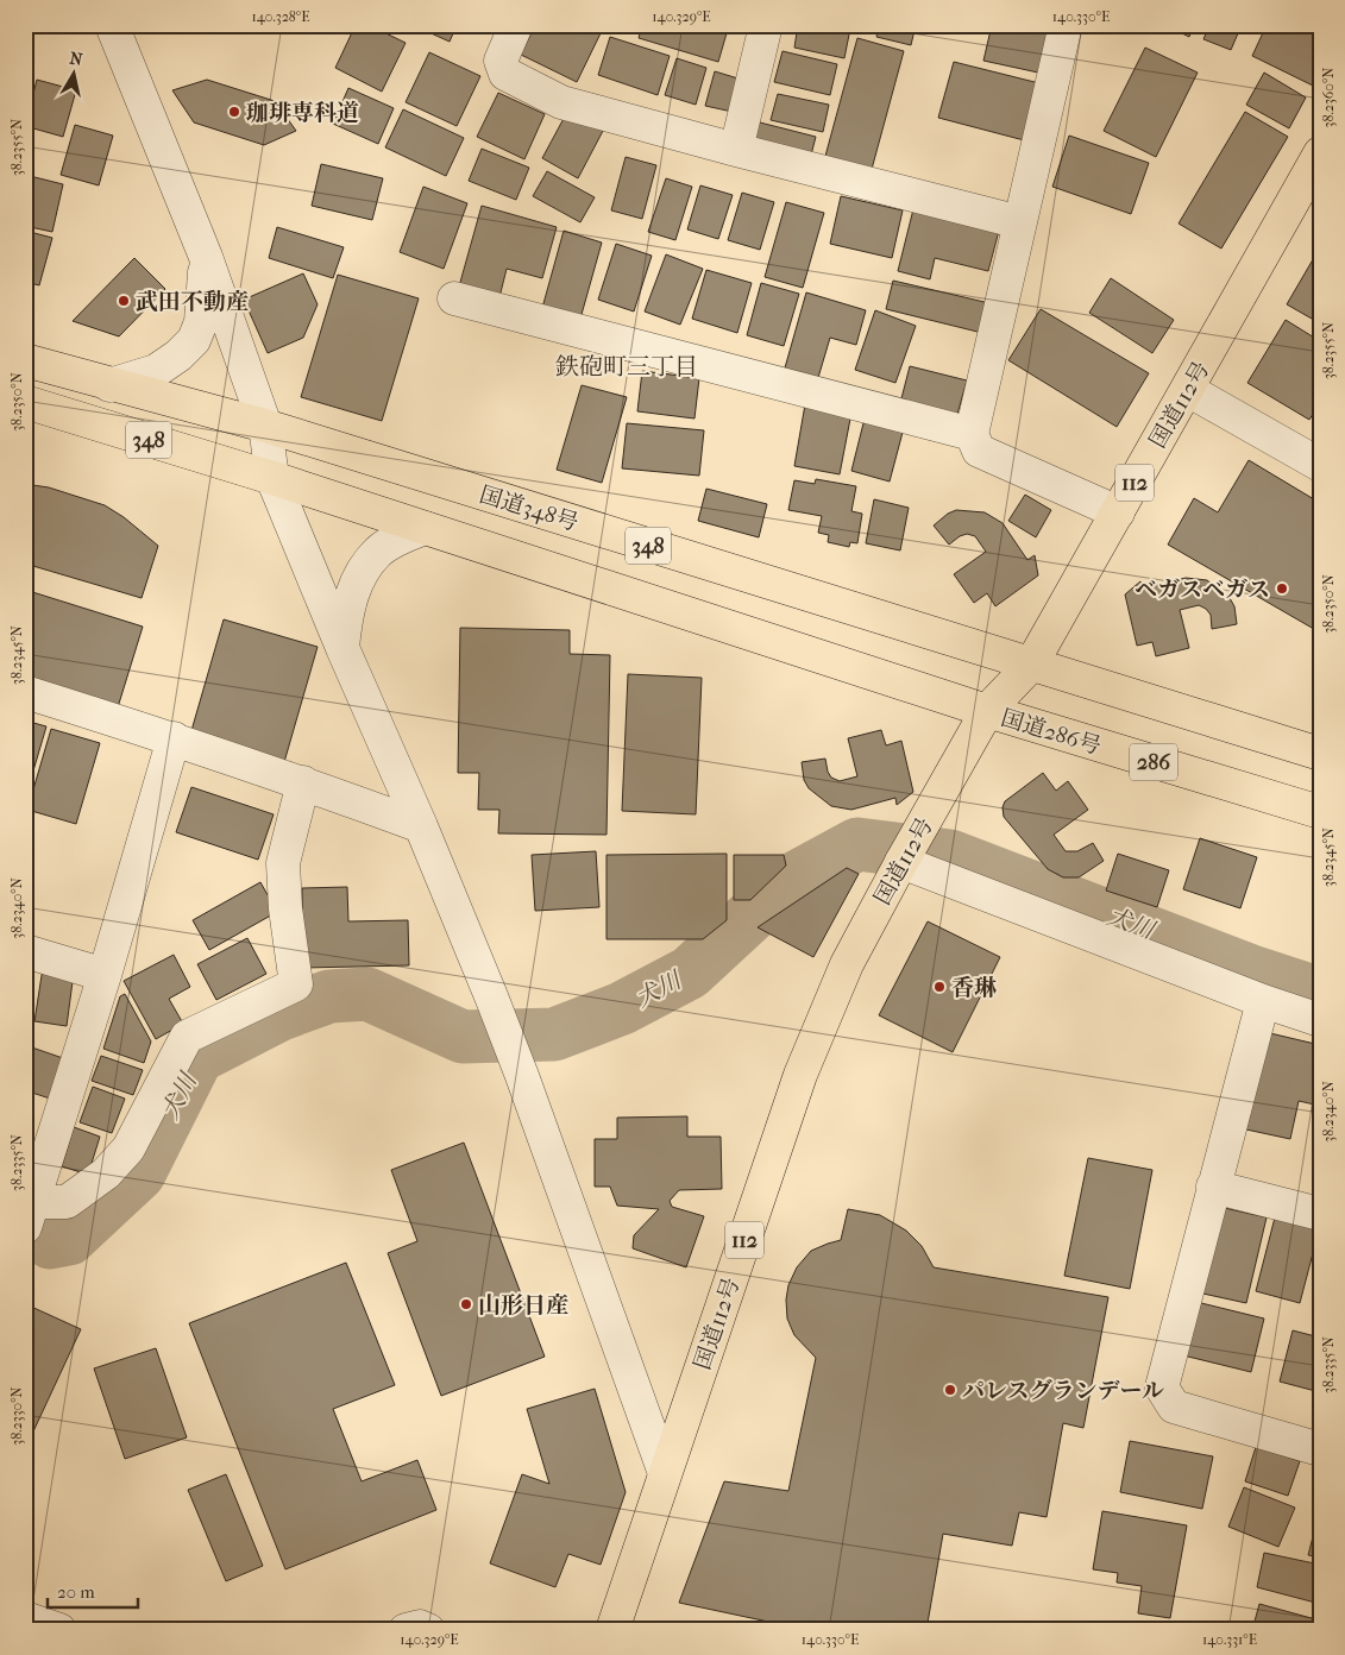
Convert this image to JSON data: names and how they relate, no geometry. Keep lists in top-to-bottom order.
{
  "streets": {
    "highway": [
      "国道112号",
      "348",
      "112",
      "国道348号",
      "国道286号",
      "286"
    ]
  },
  "crossings": [
    ["国道112号", "348"],
    ["国道112号", "国道348号"],
    ["国道112号", "国道286号"],
    ["国道112号", "286"],
    ["348", "国道286号"],
    ["国道348号", "286"]
  ],
  "districts": ["鉄砲町三丁目"],
  "water": ["犬川"],
  "places": [
    "珈琲専科道",
    "武田不動産",
    "ベガスベガス",
    "香琳",
    "山形日産",
    "パレスグランデール"
  ],
  "scale_bar": "20 m",
  "north": "top",
  "coordinates": [
    "140.328°E",
    "140.329°E",
    "140.330°E",
    "38.2360°N",
    "38.2355°N",
    "38.2350°N",
    "38.2345°N",
    "38.2340°N",
    "38.2335°N",
    "38.2330°N",
    "140.331°E"
  ]
}
